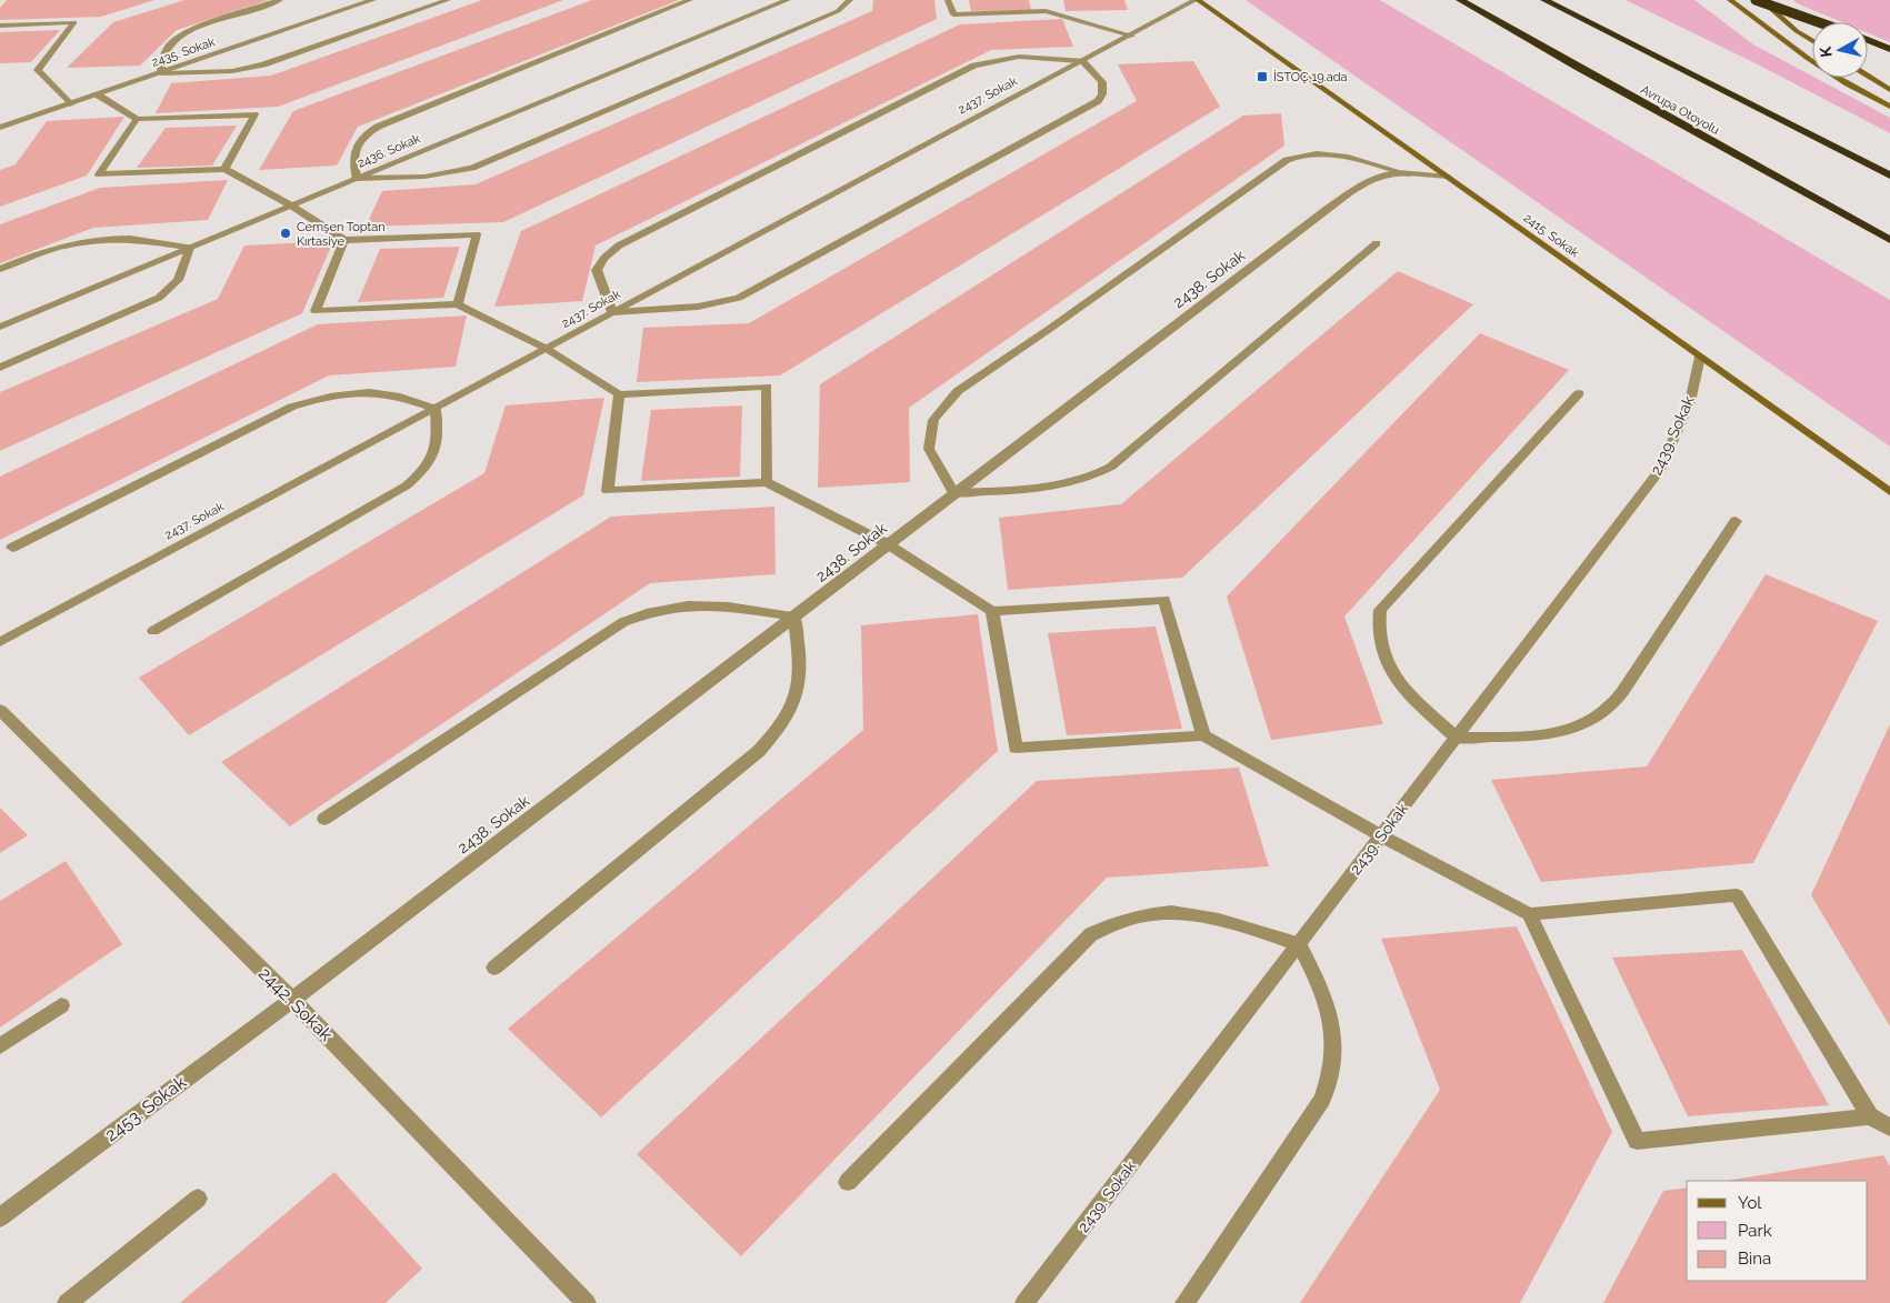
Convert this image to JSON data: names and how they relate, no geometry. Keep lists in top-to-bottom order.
{
  "streets": {
    "highway": ["Avrupa Otoyolu"],
    "main road": ["2415. Sokak"],
    "street": [
      "2435. Sokak",
      "2437. Sokak",
      "2436. Sokak",
      "2438. Sokak",
      "2439. Sokak",
      "2442. Sokak",
      "2453. Sokak"
    ]
  },
  "crossings": [
    ["2437. Sokak", "2415. Sokak"],
    ["2415. Sokak", "2438. Sokak"],
    ["2415. Sokak", "2439. Sokak"],
    ["2438. Sokak", "2442. Sokak"],
    ["2438. Sokak", "2453. Sokak"],
    ["2442. Sokak", "2453. Sokak"]
  ],
  "places": {
    "transit": ["İSTOÇ 19.ada"],
    "other": ["Cemşen Toptan Kırtasiye"]
  },
  "legend": ["Yol", "Park", "Bina"],
  "north": "left"
}
